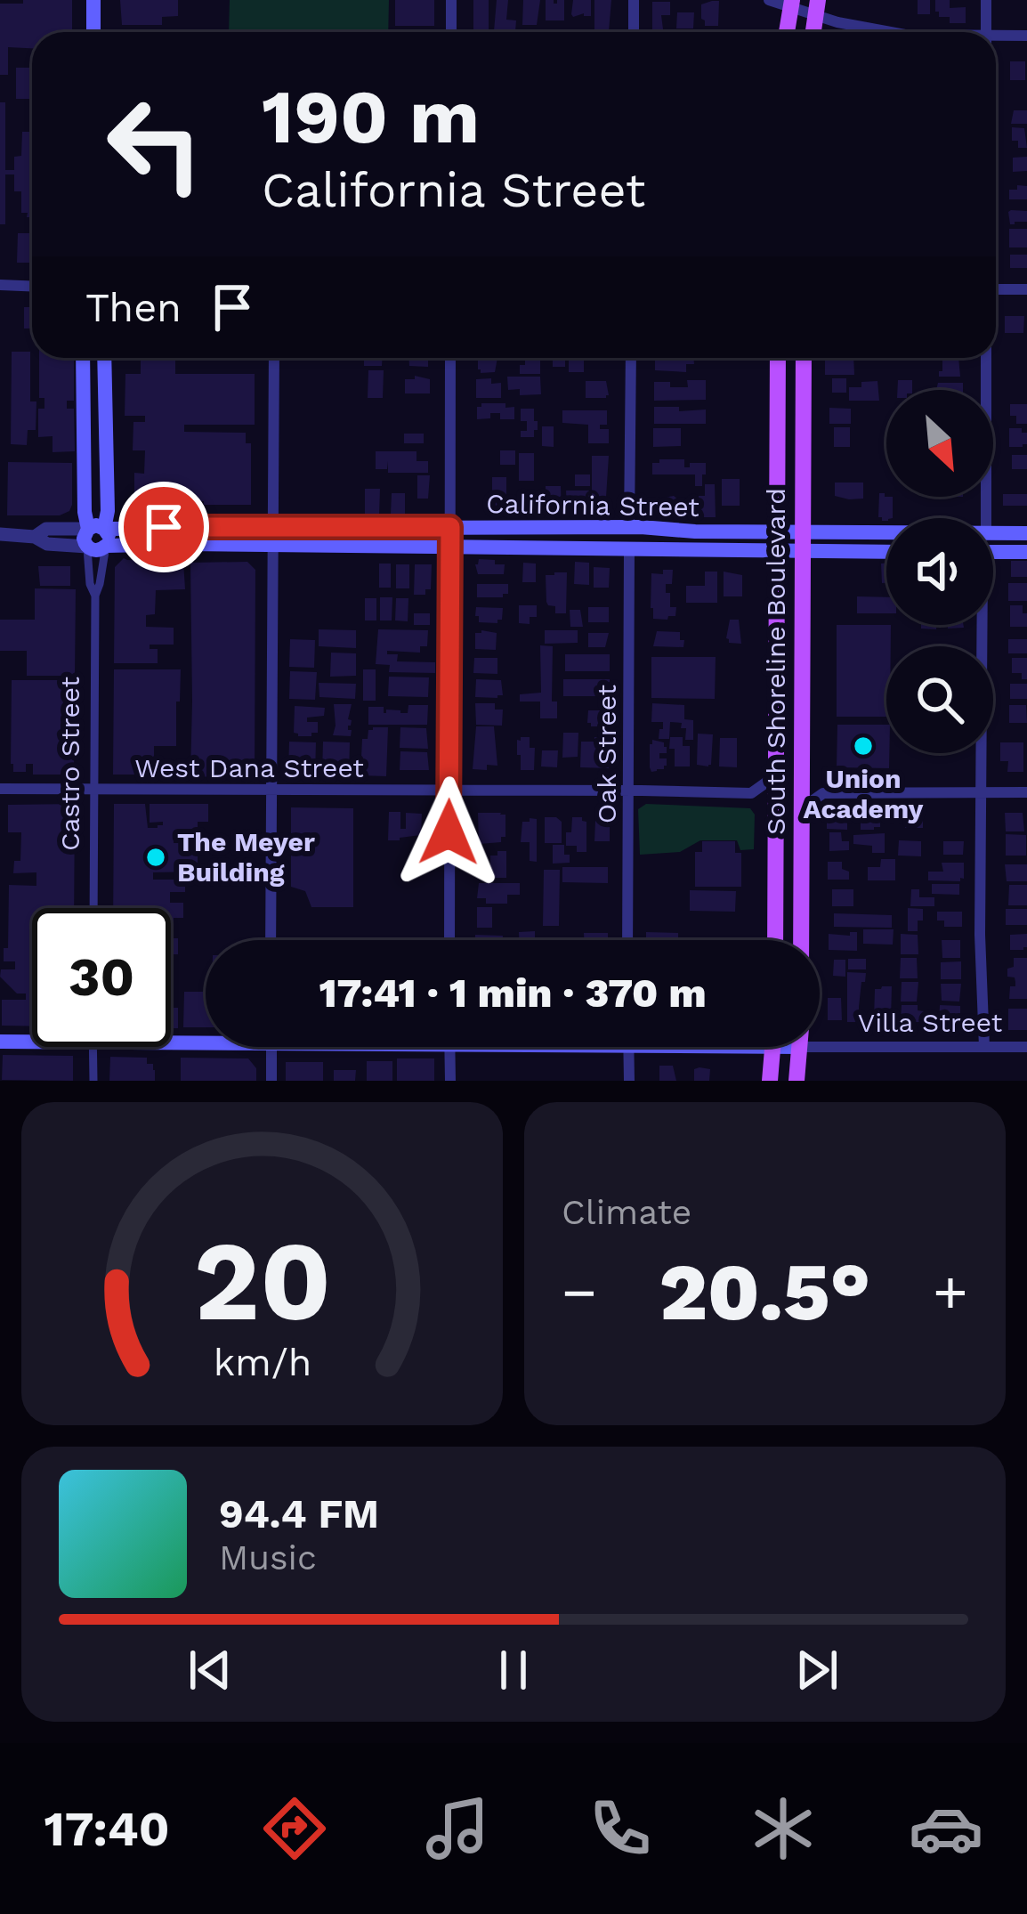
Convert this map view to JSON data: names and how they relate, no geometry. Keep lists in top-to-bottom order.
{
  "streets": {
    "main road": [
      "California Street",
      "South Shoreline Boulevard",
      "Castro Street",
      "Villa Street"
    ],
    "street": ["Oak Street", "West Dana Street"]
  },
  "crossings": [
    ["California Street", "South Shoreline Boulevard"],
    ["California Street", "Oak Street"],
    ["California Street", "Castro Street"],
    ["Oak Street", "West Dana Street"],
    ["Castro Street", "West Dana Street"]
  ],
  "places": ["Union Academy", "The Meyer Building"],
  "north": "bottom right",
  "page": {
    "turn": ["190 m", "California Street"],
    "then": "Then",
    "limit": "30",
    "trip": "17:41 · 1 min · 370 m",
    "tile": "Climate",
    "heat": ["−", "20.5°", "+"],
    "song": ["94.4 FM", "Music"],
    "tabs": "17:40",
    "gauge": ["20", "km/h"]
  }
}
